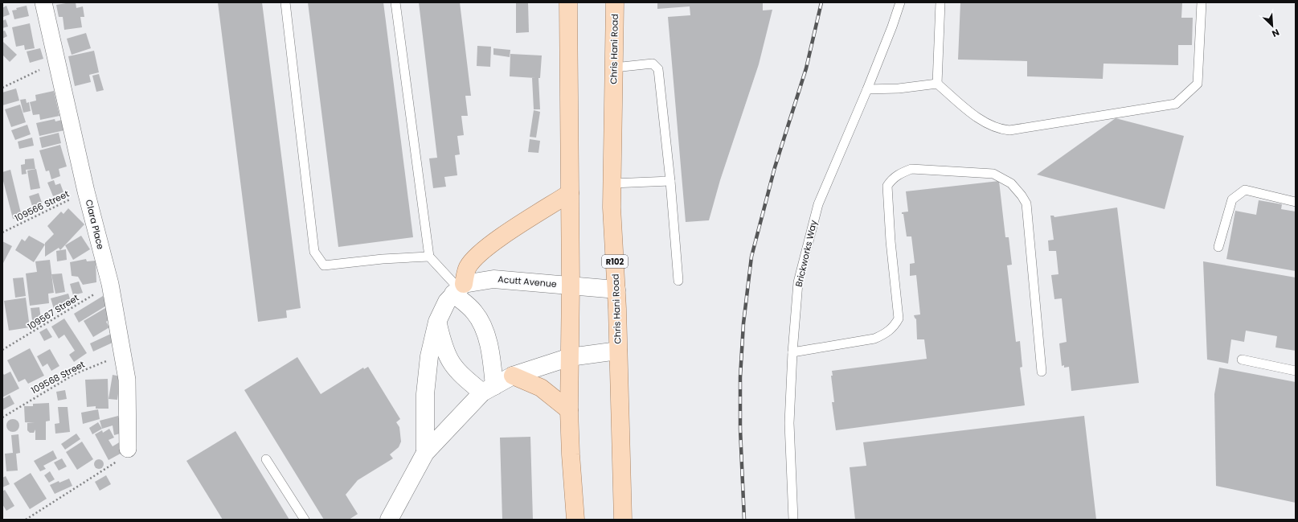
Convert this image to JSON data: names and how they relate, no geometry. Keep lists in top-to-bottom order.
{
  "streets": {
    "main road": ["Chris Hani Road", "R102"],
    "street": ["Clara Place", "Acutt Avenue"],
    "lane": ["Brickworks Way"],
    "path": ["109566 Street", "109567 Street", "109568 Street"]
  },
  "crossings": [
    ["Chris Hani Road", "Acutt Avenue"],
    ["109566 Street", "Clara Place"],
    ["Clara Place", "109567 Street"],
    ["Clara Place", "109568 Street"]
  ],
  "north": "bottom right"
}
